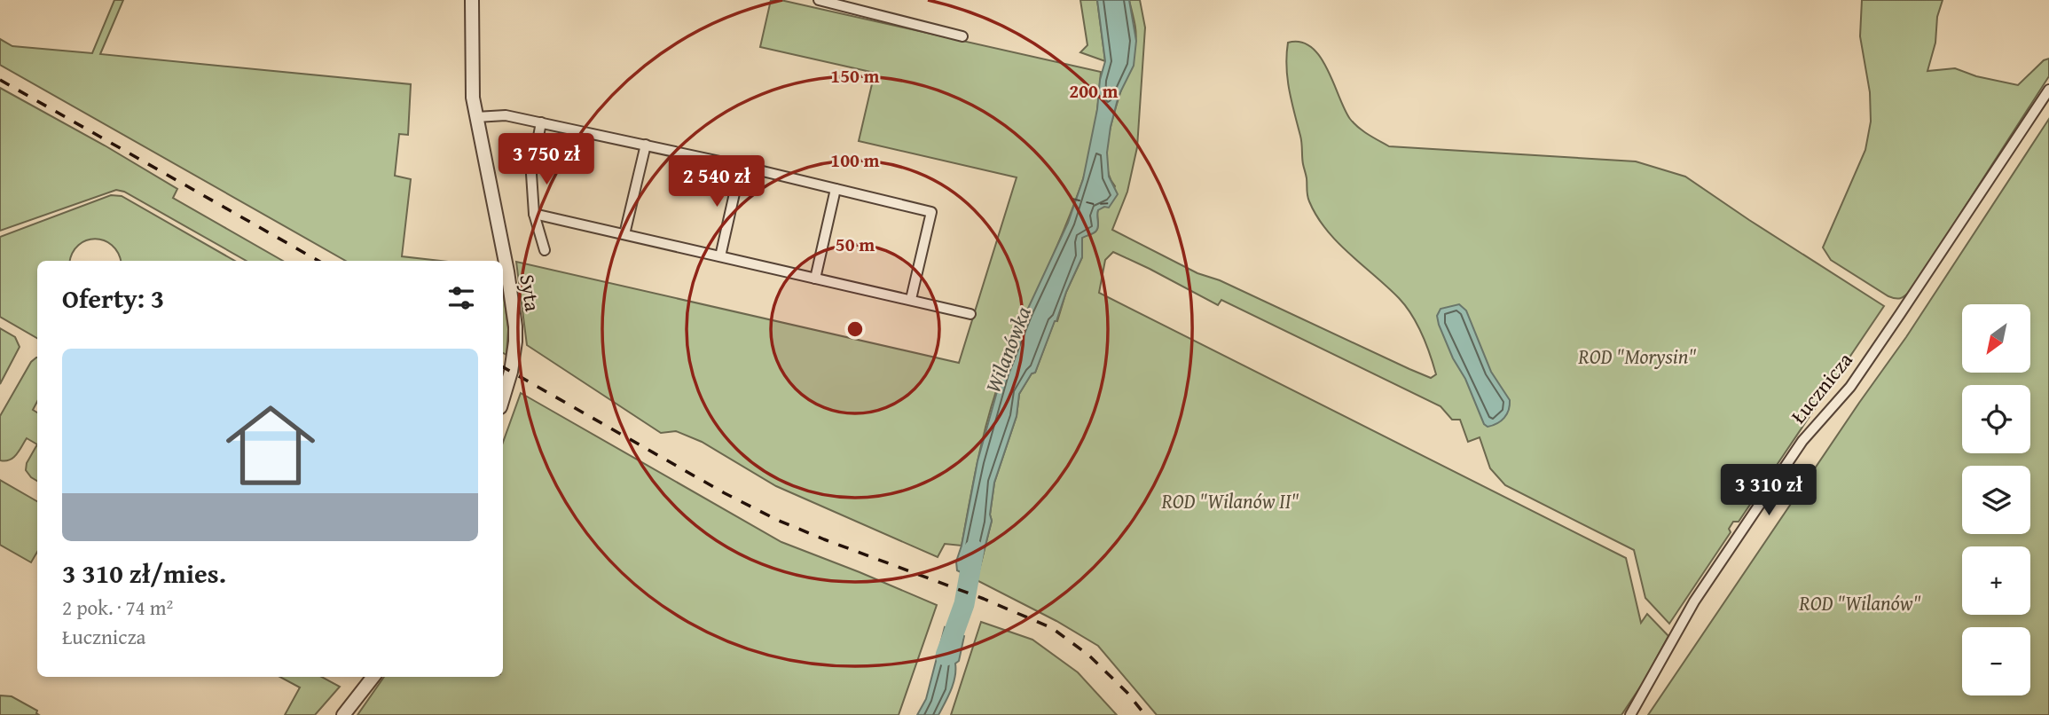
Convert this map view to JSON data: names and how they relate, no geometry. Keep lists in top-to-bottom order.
{
  "streets": {
    "street": ["Syta", "Łucznicza"]
  },
  "water": ["Wilanówka"],
  "parks": ["ROD \"Morysin\"", "ROD \"Wilanów II\"", "ROD \"Wilanów\""],
  "north": "bottom left",
  "page": {
    "price": ["3 750 zł", "2 540 zł", "3 310 zł"],
    "heading": "Oferty: 3",
    "map_buttons": ["+", "−"],
    "list": [
      {
        "name": "3 310 zł/mies.",
        "note": "2 pok. · 74 m² · Łucznicza"
      }
    ]
  },
  "rings": [
    "150 m",
    "200 m",
    "100 m",
    "50 m"
  ]
}
